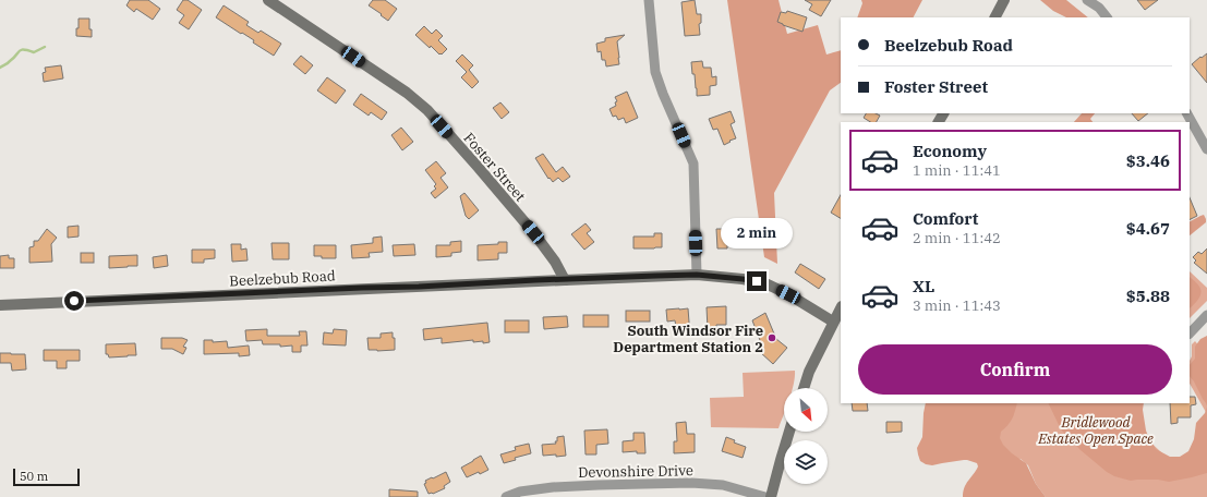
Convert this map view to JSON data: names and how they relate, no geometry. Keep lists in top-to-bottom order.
{
  "streets": {
    "street": ["Foster Street", "Beelzebub Road", "Devonshire Drive"]
  },
  "crossings": [
    ["Foster Street", "Beelzebub Road"]
  ],
  "parks": ["Bridlewood Estates Open Space"],
  "places": ["South Windsor Fire Department Station 2"],
  "scale_bar": "50 m",
  "north": "bottom right",
  "page": {
    "banner": ["Beelzebub Road", "Foster Street"],
    "list": [
      {
        "name": "Economy",
        "note": "1 min · 11:41",
        "value": "$3.46"
      },
      {
        "name": "Comfort",
        "note": "2 min · 11:42",
        "value": "$4.67"
      },
      {
        "name": "XL",
        "note": "3 min · 11:43",
        "value": "$5.88"
      }
    ],
    "bubble": "2 min",
    "buttons": "Confirm",
    "scale": "50 m"
  }
}
